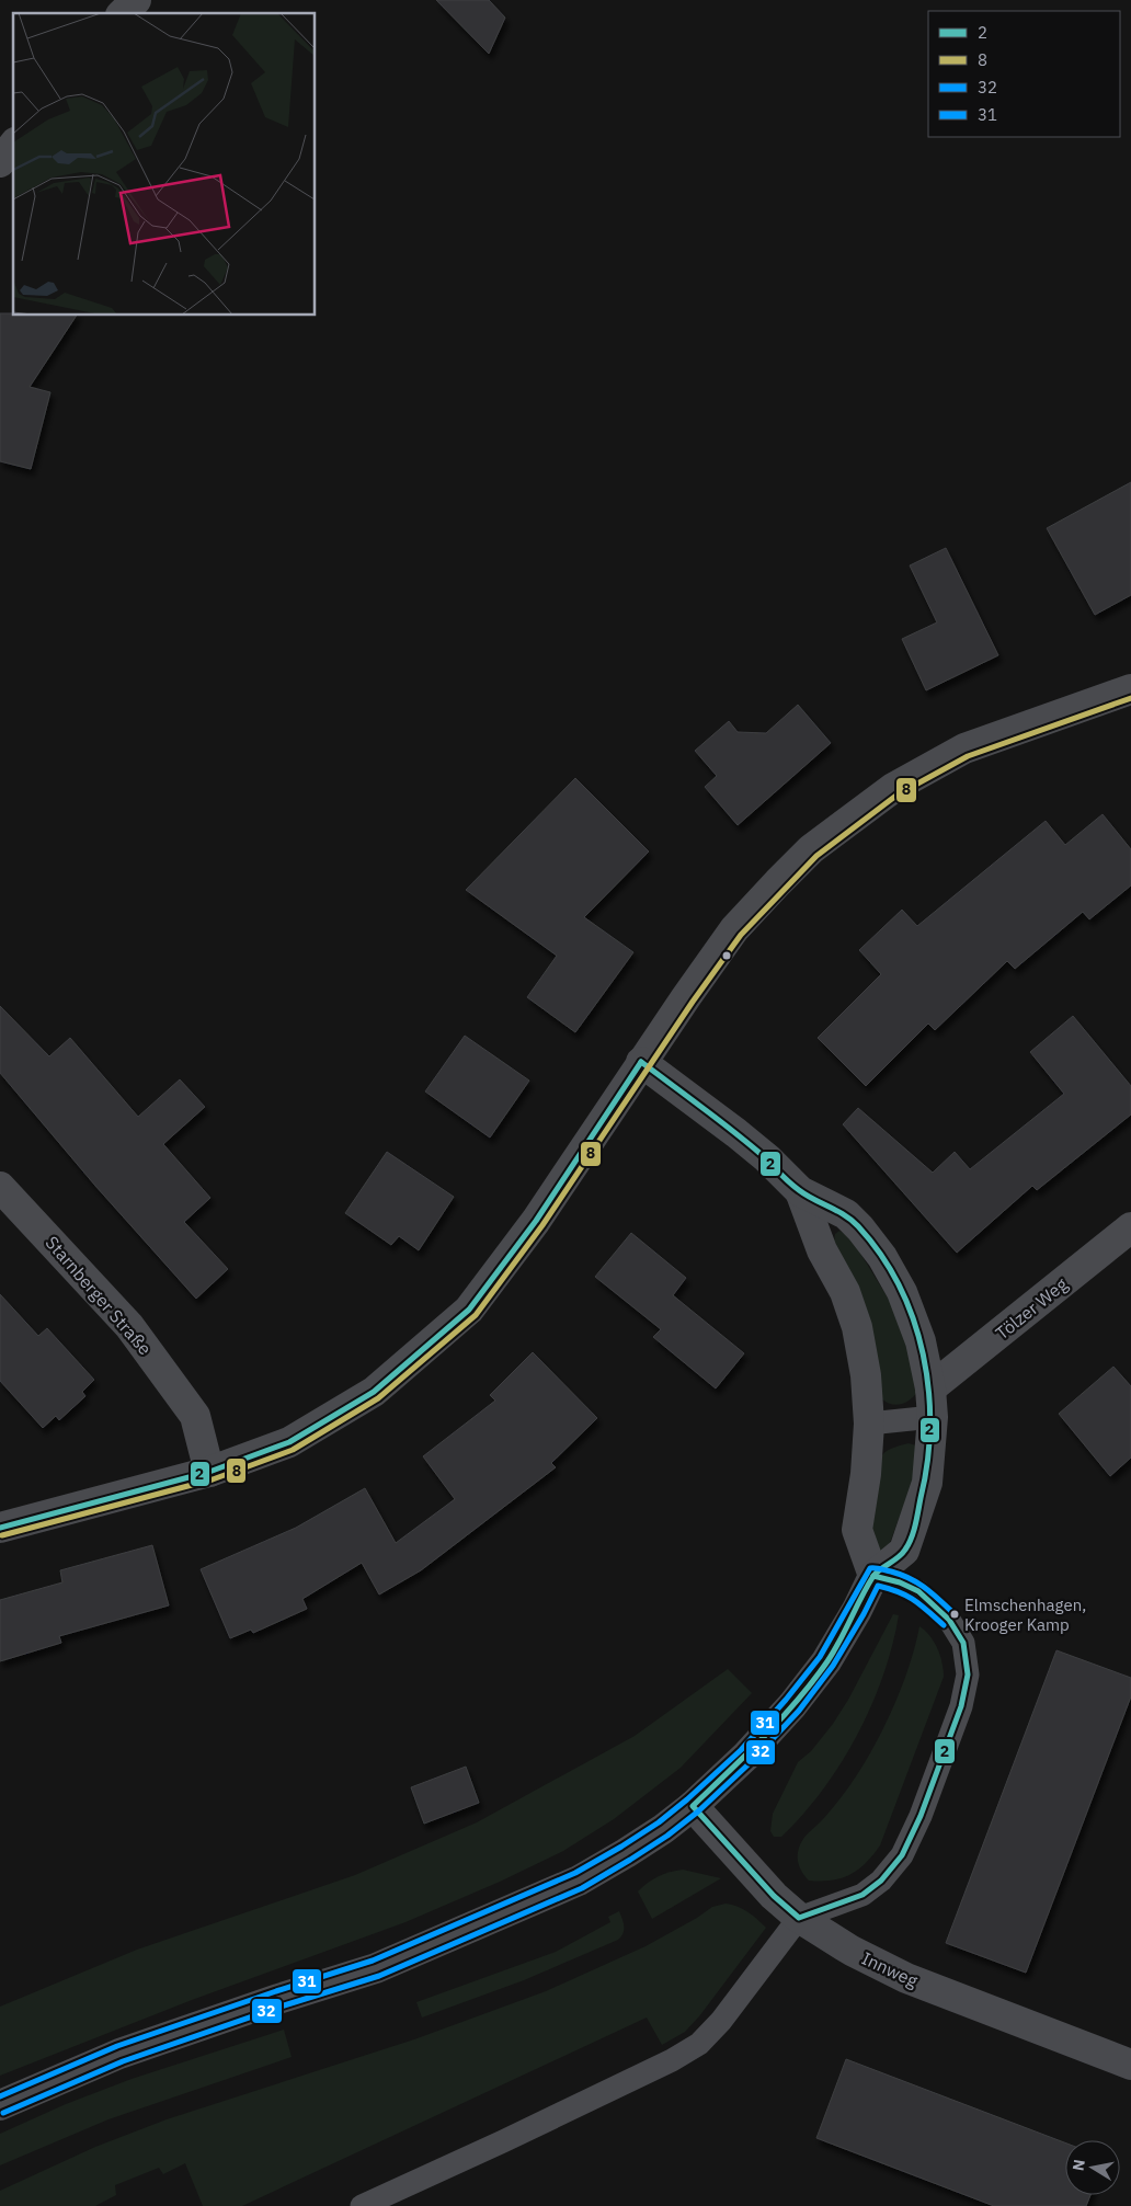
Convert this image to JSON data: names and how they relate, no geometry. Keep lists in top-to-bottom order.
{
  "streets": {
    "street": ["Starnberger Straße", "Tölzer Weg", "Innweg"]
  },
  "places": ["Elmschenhagen, Krooger Kamp"],
  "lines": [
    "transit line 8",
    "transit line 2",
    "transit line 31",
    "transit line 32"
  ],
  "legend": [
    "2",
    "8",
    "32",
    "31"
  ],
  "north": "left"
}
